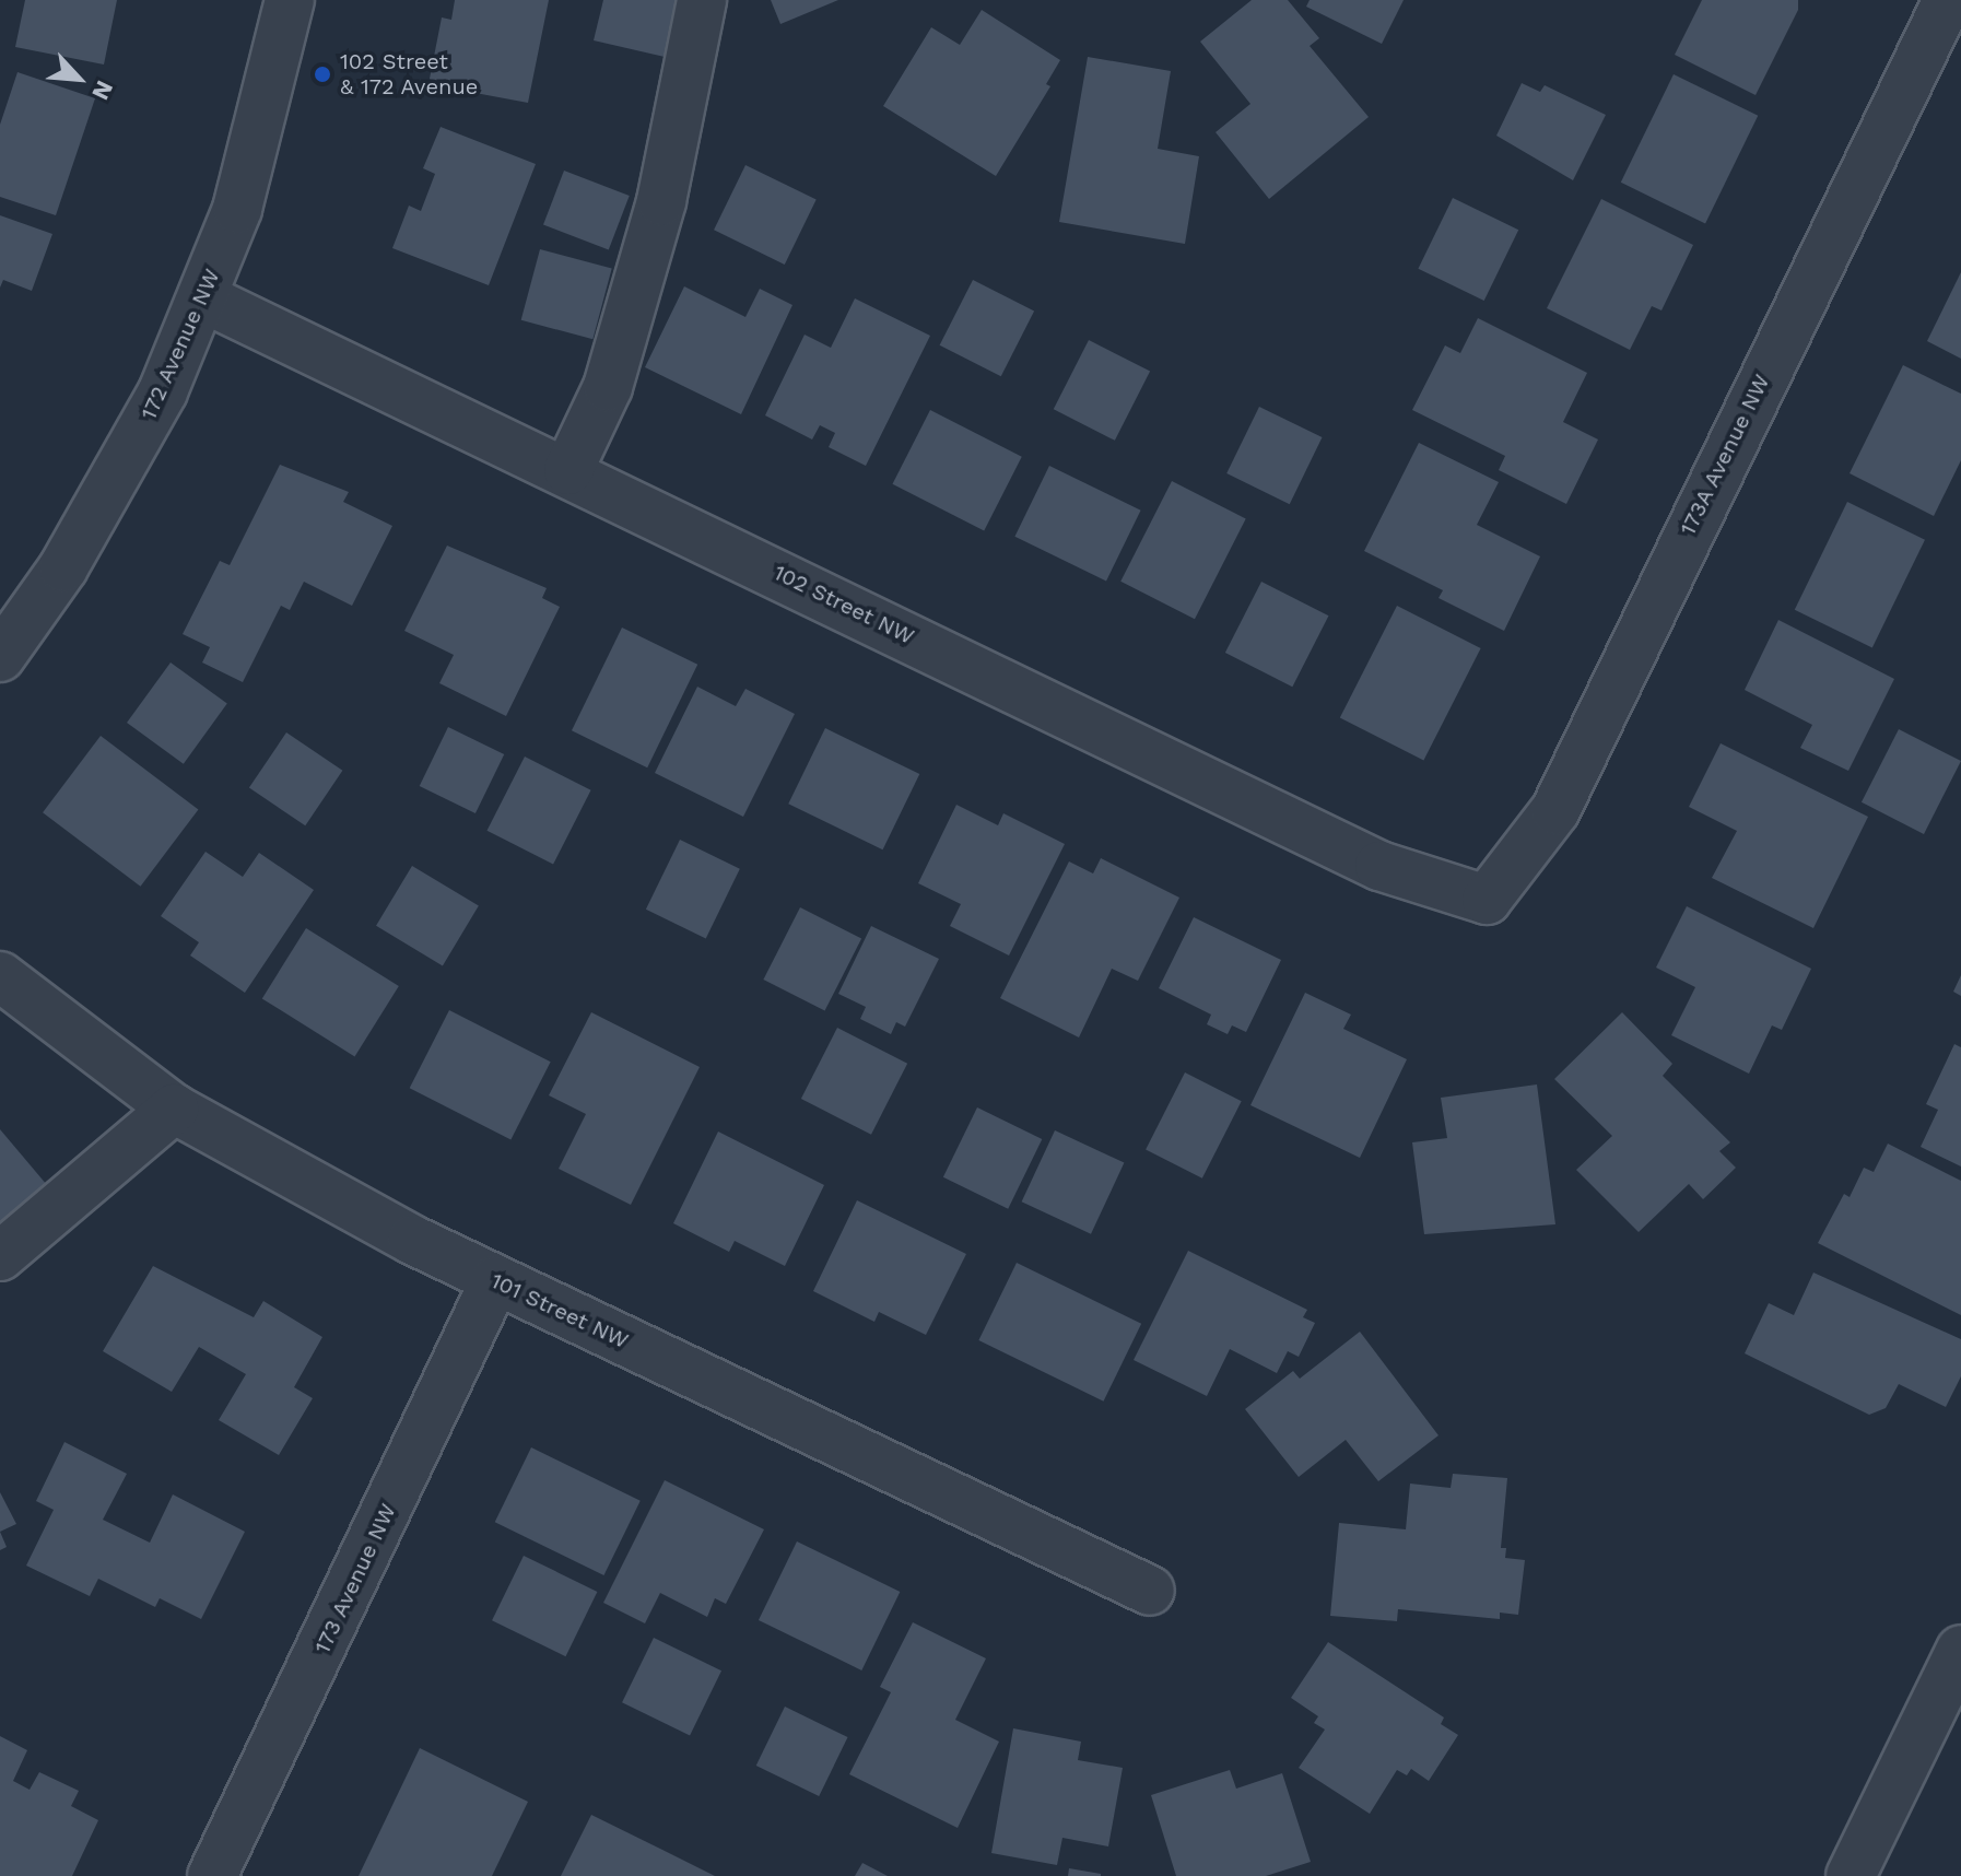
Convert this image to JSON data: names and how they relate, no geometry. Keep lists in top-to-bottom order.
{
  "streets": {
    "street": [
      "172 Avenue NW",
      "173A Avenue NW",
      "102 Street NW",
      "101 Street NW",
      "173 Avenue NW"
    ]
  },
  "crossings": [
    ["172 Avenue NW", "102 Street NW"],
    ["173A Avenue NW", "102 Street NW"],
    ["101 Street NW", "173 Avenue NW"]
  ],
  "places": ["102 Street & 172 Avenue"],
  "north": "bottom right"
}
